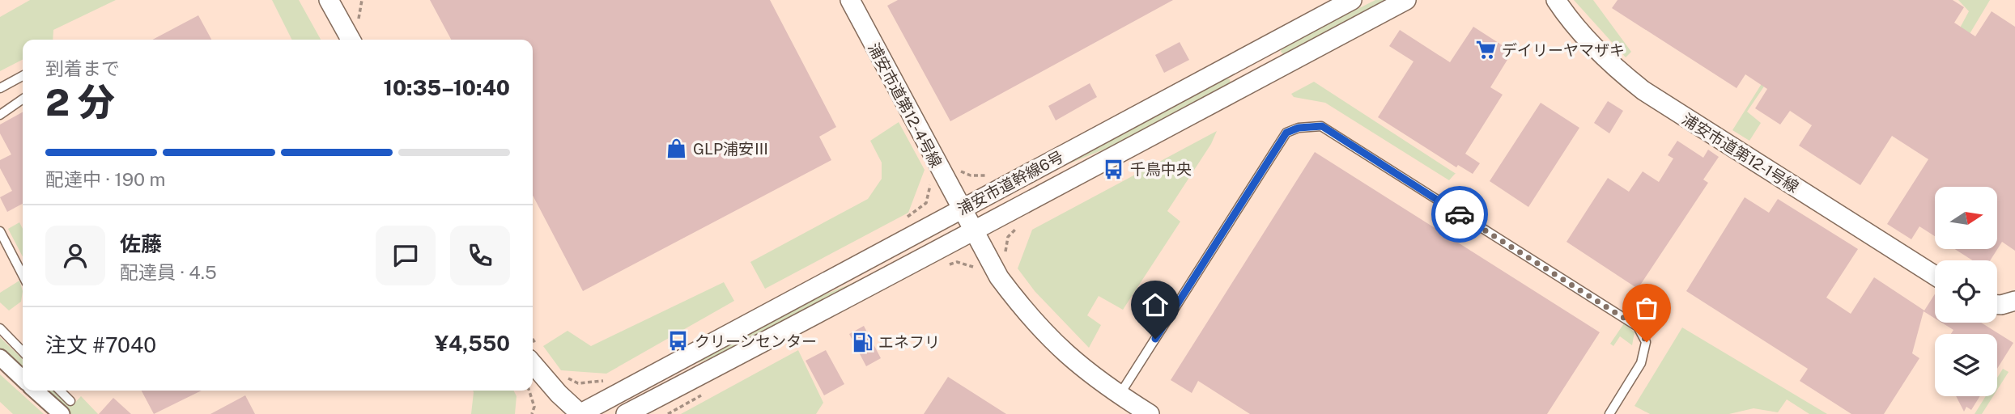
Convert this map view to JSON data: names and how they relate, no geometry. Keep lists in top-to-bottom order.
{
  "streets": {
    "street": ["浦安市道第12-4号線", "浦安市道第12-1号線", "浦安市道幹線6号"]
  },
  "crossings": [
    ["浦安市道第12-4号線", "浦安市道幹線6号"]
  ],
  "places": {
    "supermarket": ["デイリーヤマザキ"],
    "shop": ["GLP浦安Ⅲ"],
    "bus stop": ["千鳥中央", "クリーンセンター"],
    "fuel station": ["エネフリ"]
  },
  "north": "right",
  "page": {
    "heading": ["2 分", "到着まで", "10:35–10:40"],
    "panel": [
      "佐藤",
      "配達員 · 4.5",
      "注文 #7040",
      "¥4,550"
    ],
    "bar": "配達中 · 190 m"
  }
}
